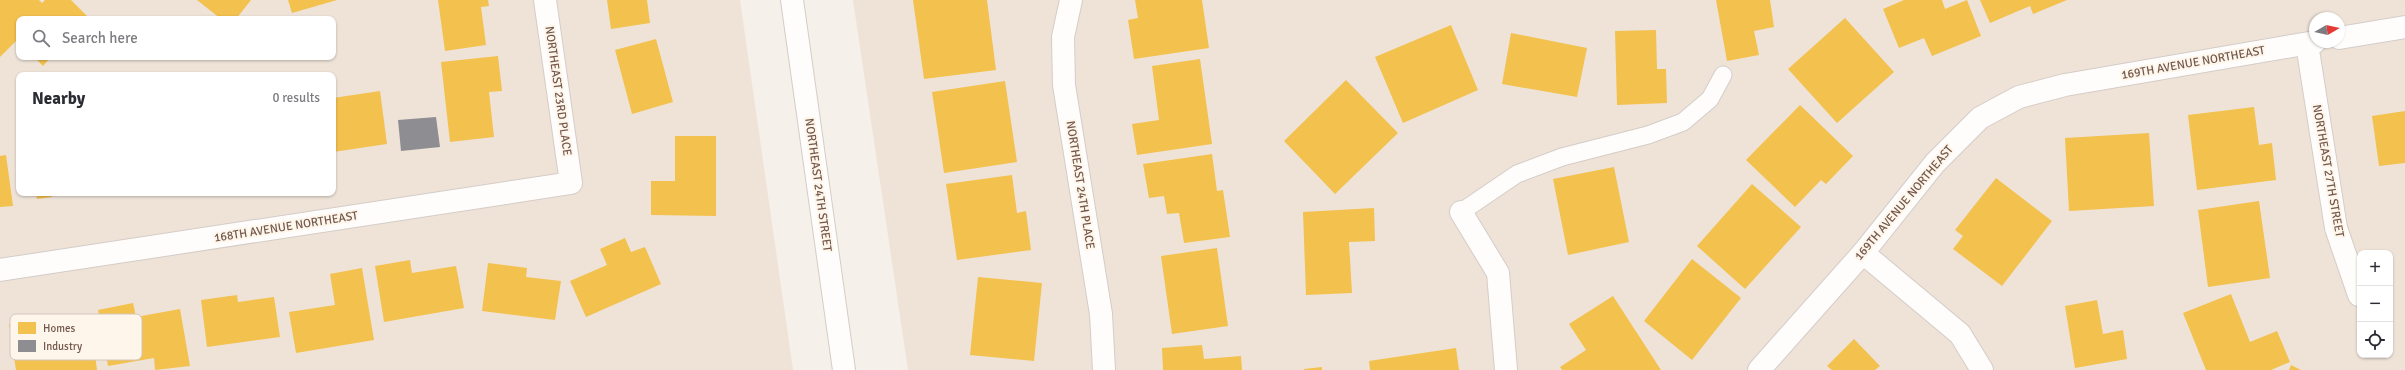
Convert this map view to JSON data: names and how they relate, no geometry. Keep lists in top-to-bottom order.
{
  "streets": {
    "street": [
      "169TH AVENUE NORTHEAST",
      "NORTHEAST 23RD PLACE",
      "NORTHEAST 27TH STREET",
      "NORTHEAST 24TH STREET",
      "NORTHEAST 24TH PLACE",
      "168TH AVENUE NORTHEAST"
    ]
  },
  "crossings": [
    ["NORTHEAST 23RD PLACE", "168TH AVENUE NORTHEAST"]
  ],
  "legend": ["Homes", "Industry"],
  "north": "right",
  "page": {
    "search": "Search here",
    "heading": ["Nearby", "0 results"],
    "map_buttons": ["+", "−"]
  }
}
